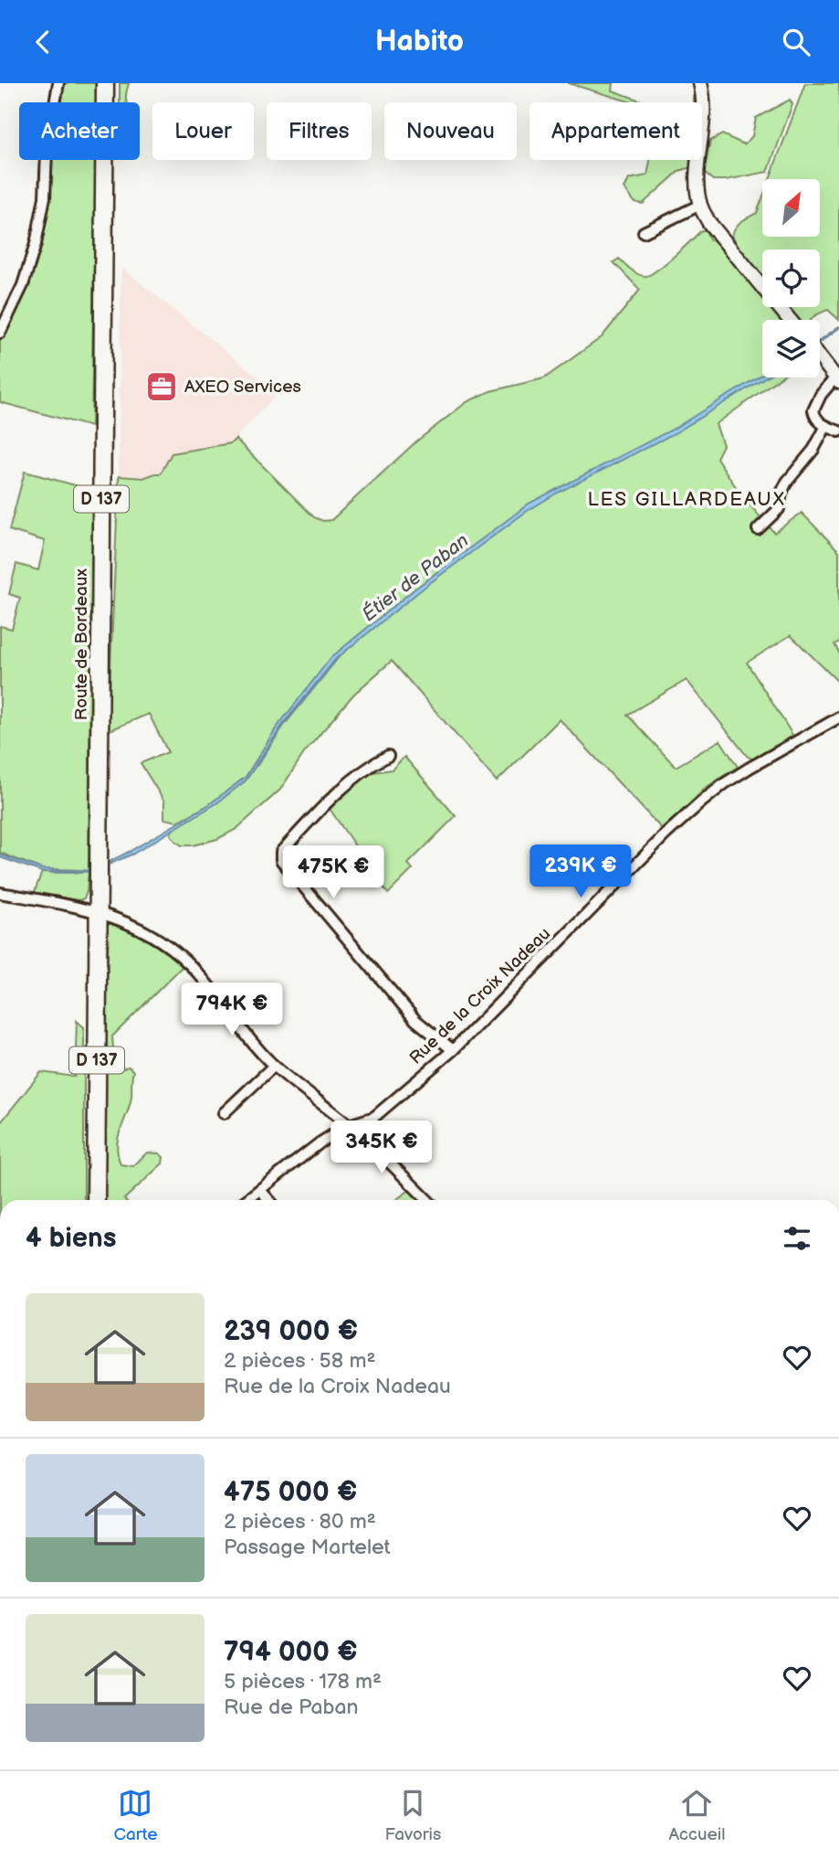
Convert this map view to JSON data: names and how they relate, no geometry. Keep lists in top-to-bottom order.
{
  "streets": {
    "main road": ["D 137", "Route de Bordeaux"],
    "street": ["Rue de la Croix Nadeau"]
  },
  "districts": ["LES GILLARDEAUX"],
  "water": ["Étier de Paban"],
  "places": {
    "office": ["AXEO Services"]
  },
  "north": "top right",
  "page": {
    "header": "Habito",
    "chip": [
      "Acheter",
      "Louer",
      "Filtres",
      "Nouveau",
      "Appartement"
    ],
    "price": [
      "239K €",
      "475K €",
      "794K €",
      "345K €"
    ],
    "heading": "4 biens",
    "list": [
      {
        "name": "239 000 €",
        "note": "2 pièces · 58 m² · Rue de la Croix Nadeau"
      },
      {
        "name": "475 000 €",
        "note": "2 pièces · 80 m² · Passage Martelet"
      },
      {
        "name": "794 000 €",
        "note": "5 pièces · 178 m² · Rue de Paban"
      }
    ],
    "tabs": ["Carte", "Favoris", "Accueil"]
  }
}
